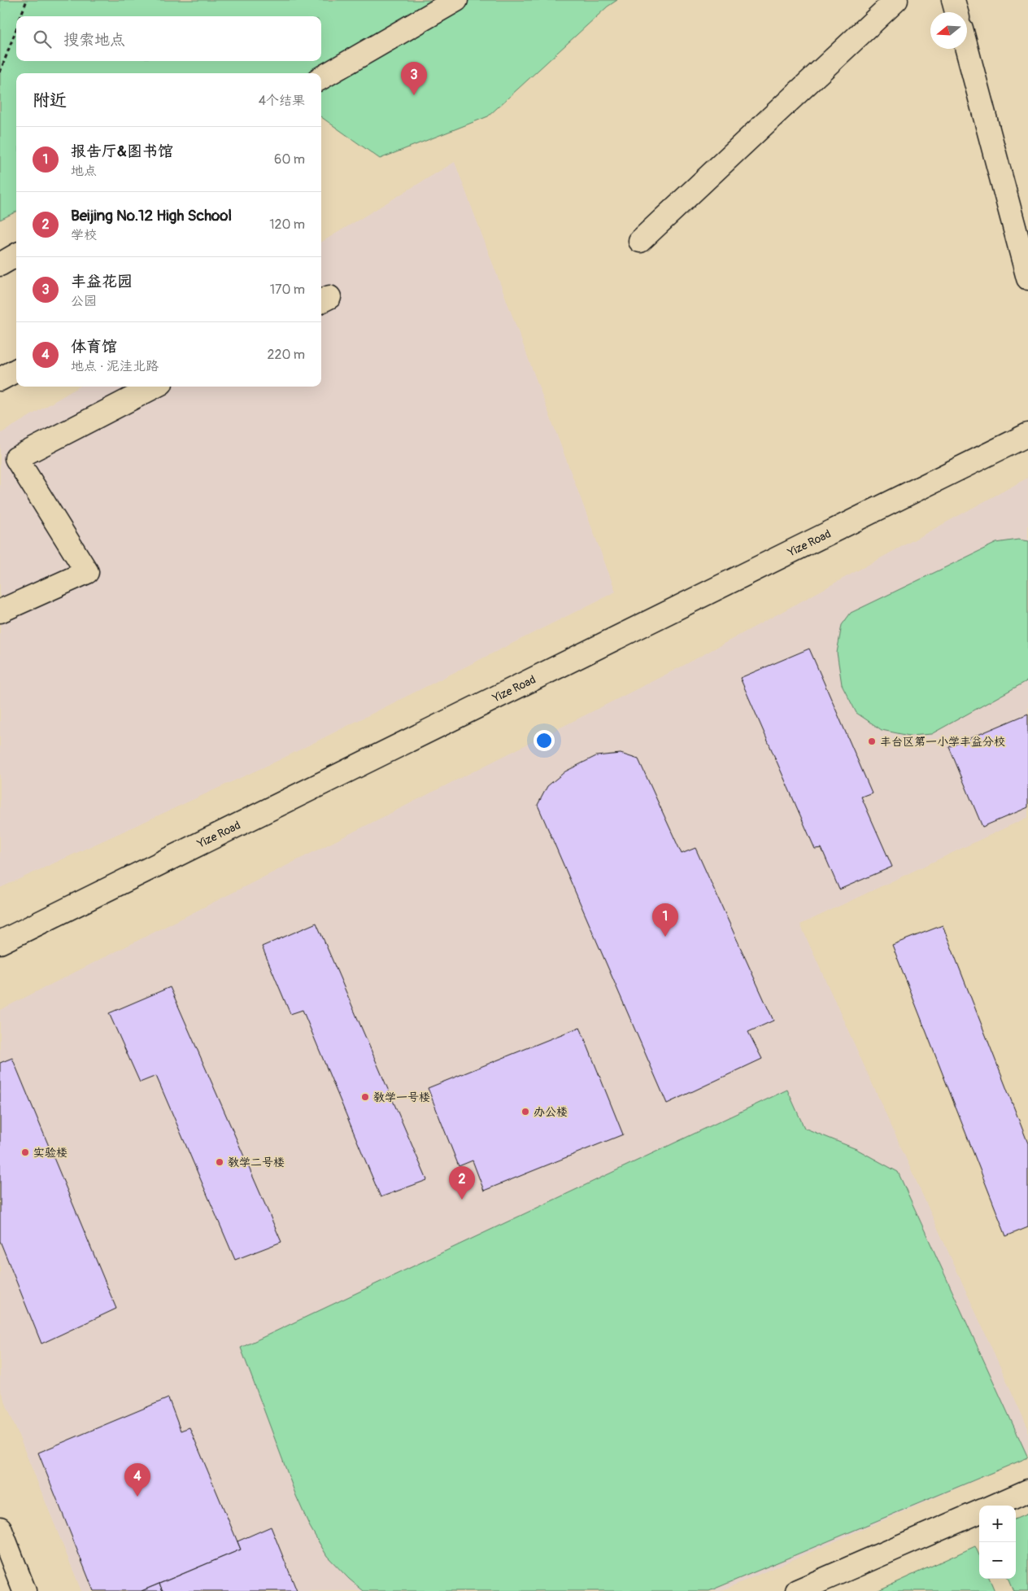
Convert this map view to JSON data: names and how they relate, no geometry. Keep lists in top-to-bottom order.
{
  "streets": {
    "street": ["Yize Road"]
  },
  "places": [
    "丰台区第一小学丰益分校",
    "教学一号楼",
    "办公楼",
    "实验楼",
    "教学二号楼"
  ],
  "north": "left",
  "page": {
    "search": "搜索地点",
    "pins": [
      "3",
      "1",
      "2",
      "4"
    ],
    "heading": ["附近", "4个结果"],
    "list": [
      {
        "mark": "1",
        "name": "报告厅&图书馆",
        "note": "地点",
        "value": "60 m"
      },
      {
        "mark": "2",
        "name": "Beijing No.12 High School",
        "note": "学校",
        "value": "120 m"
      },
      {
        "mark": "3",
        "name": "丰益花园",
        "note": "公园",
        "value": "170 m"
      },
      {
        "mark": "4",
        "name": "体育馆",
        "note": "地点 · 泥洼北路",
        "value": "220 m"
      }
    ],
    "map_buttons": ["+", "−"]
  }
}
